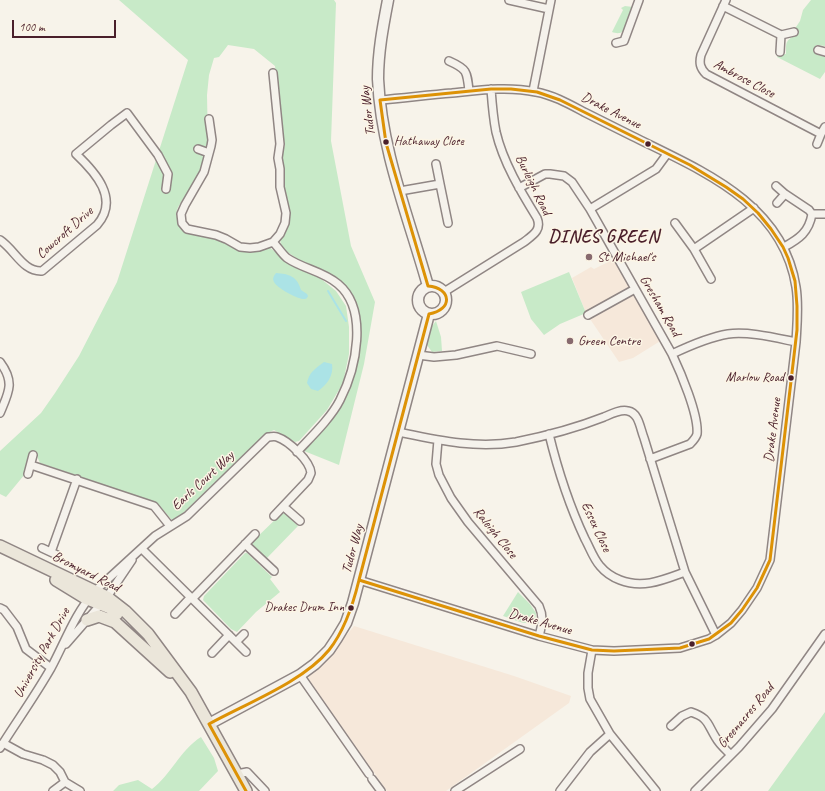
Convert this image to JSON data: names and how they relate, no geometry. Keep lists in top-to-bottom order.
{
  "streets": {
    "main road": ["Bromyard Road"],
    "street": [
      "Ambrose Close",
      "Tudor Way",
      "Drake Avenue",
      "Burleigh Road",
      "Cowcroft Drive",
      "Gresham Road",
      "Earls Court Way",
      "Essex Close",
      "Raleigh Close",
      "University Park Drive",
      "Greenacres Road"
    ]
  },
  "crossings": [
    ["Tudor Way", "Drake Avenue"],
    ["Tudor Way", "Burleigh Road"],
    ["Tudor Way", "Bromyard Road"],
    ["Drake Avenue", "Burleigh Road"],
    ["Drake Avenue", "Raleigh Close"],
    ["Burleigh Road", "Gresham Road"],
    ["Earls Court Way", "Bromyard Road"],
    ["Earls Court Way", "University Park Drive"],
    ["Bromyard Road", "University Park Drive"]
  ],
  "districts": ["DINES GREEN"],
  "places": [
    "Hathaway Close",
    "St Michael's",
    "Green Centre",
    "Marlow Road",
    "Drakes Drum Inn"
  ],
  "scale_bar": "100 m"
}
